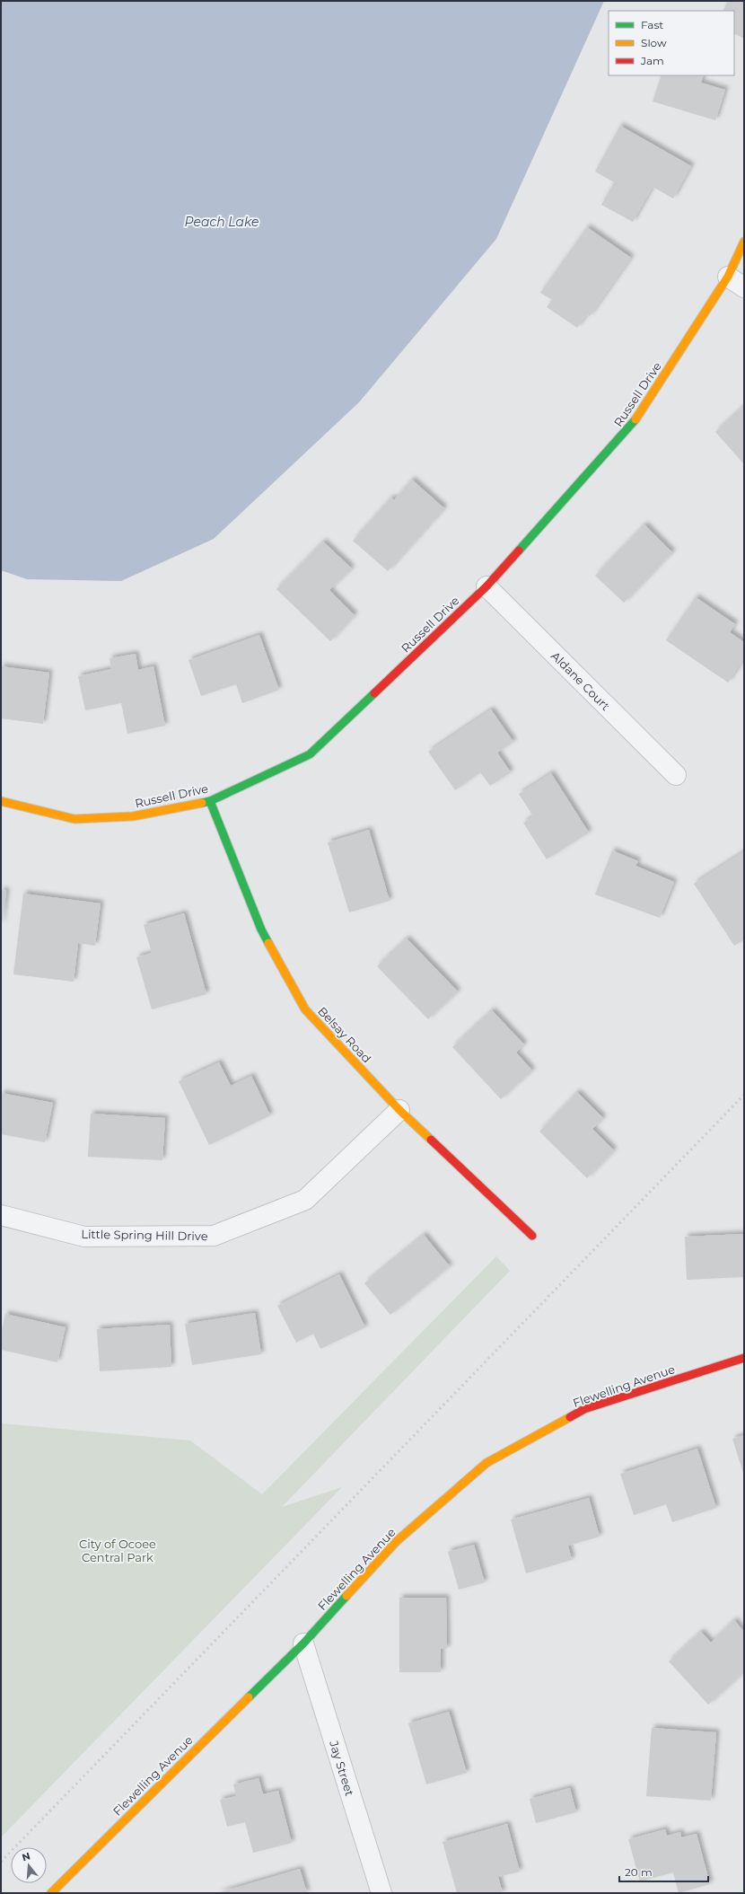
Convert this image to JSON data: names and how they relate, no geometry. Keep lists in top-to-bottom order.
{
  "streets": {
    "street": [
      "Russell Drive",
      "Aldane Court",
      "Belsay Road",
      "Little Spring Hill Drive",
      "Flewelling Avenue",
      "Jay Street"
    ]
  },
  "crossings": [
    ["Russell Drive", "Aldane Court"],
    ["Russell Drive", "Belsay Road"],
    ["Belsay Road", "Little Spring Hill Drive"],
    ["Flewelling Avenue", "Jay Street"]
  ],
  "water": ["Peach Lake"],
  "parks": ["City of Ocoee Central Park"],
  "legend": ["Fast", "Slow", "Jam"],
  "scale_bar": "20 m",
  "north": "top"
}
